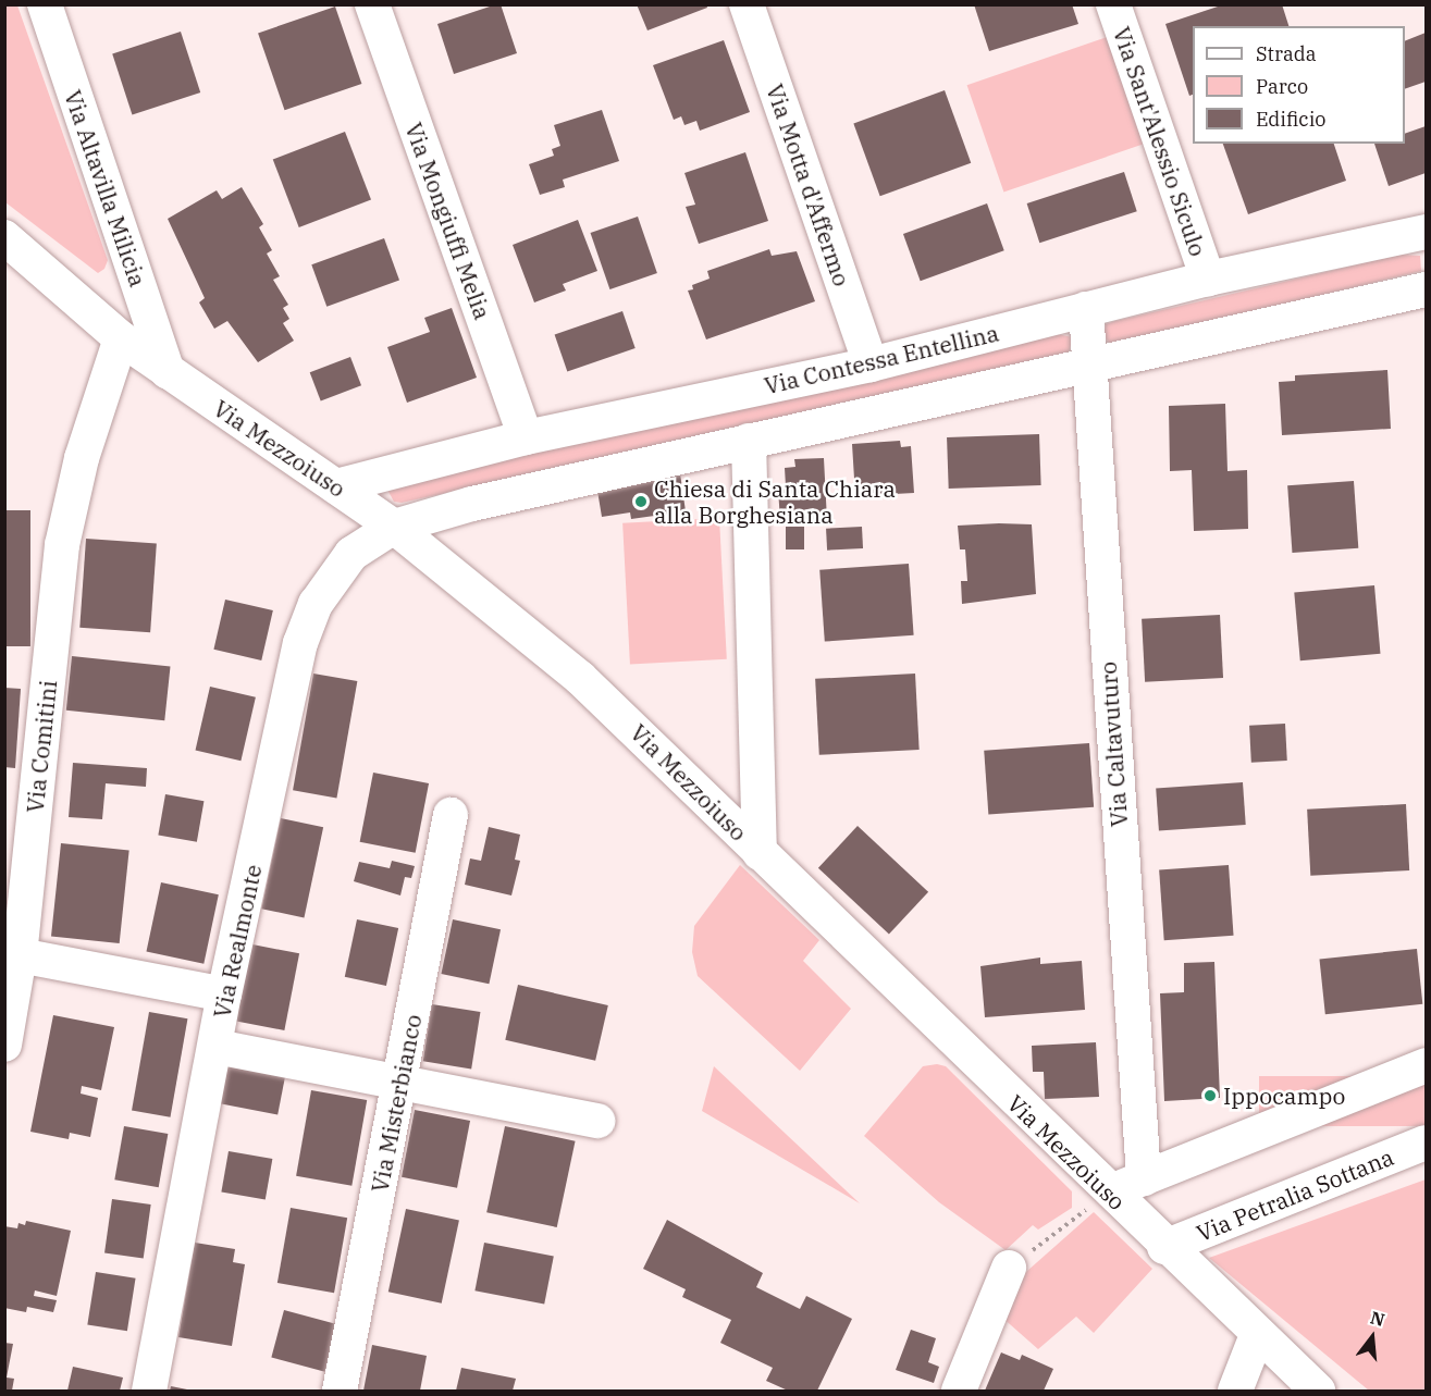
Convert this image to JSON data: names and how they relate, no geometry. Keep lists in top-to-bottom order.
{
  "streets": {
    "street": [
      "Via Sant'Alessio Siculo",
      "Via Motta d'Affermo",
      "Via Altavilla Milicia",
      "Via Mongiuffi Melia",
      "Via Contessa Entellina",
      "Via Mezzoiuso",
      "Via Caltavuturo",
      "Via Comitini",
      "Via Realmonte",
      "Via Misterbianco",
      "Via Petralia Sottana"
    ]
  },
  "crossings": [
    ["Via Sant'Alessio Siculo", "Via Contessa Entellina"],
    ["Via Motta d'Affermo", "Via Contessa Entellina"],
    ["Via Altavilla Milicia", "Via Mezzoiuso"],
    ["Via Mongiuffi Melia", "Via Contessa Entellina"],
    ["Via Contessa Entellina", "Via Mezzoiuso"],
    ["Via Contessa Entellina", "Via Caltavuturo"],
    ["Via Mezzoiuso", "Via Comitini"],
    ["Via Mezzoiuso", "Via Realmonte"],
    ["Via Mezzoiuso", "Via Petralia Sottana"]
  ],
  "places": ["Chiesa di Santa Chiara alla Borghesiana", "Ippocampo"],
  "legend": ["Strada", "Parco", "Edificio"],
  "north": "top"
}
